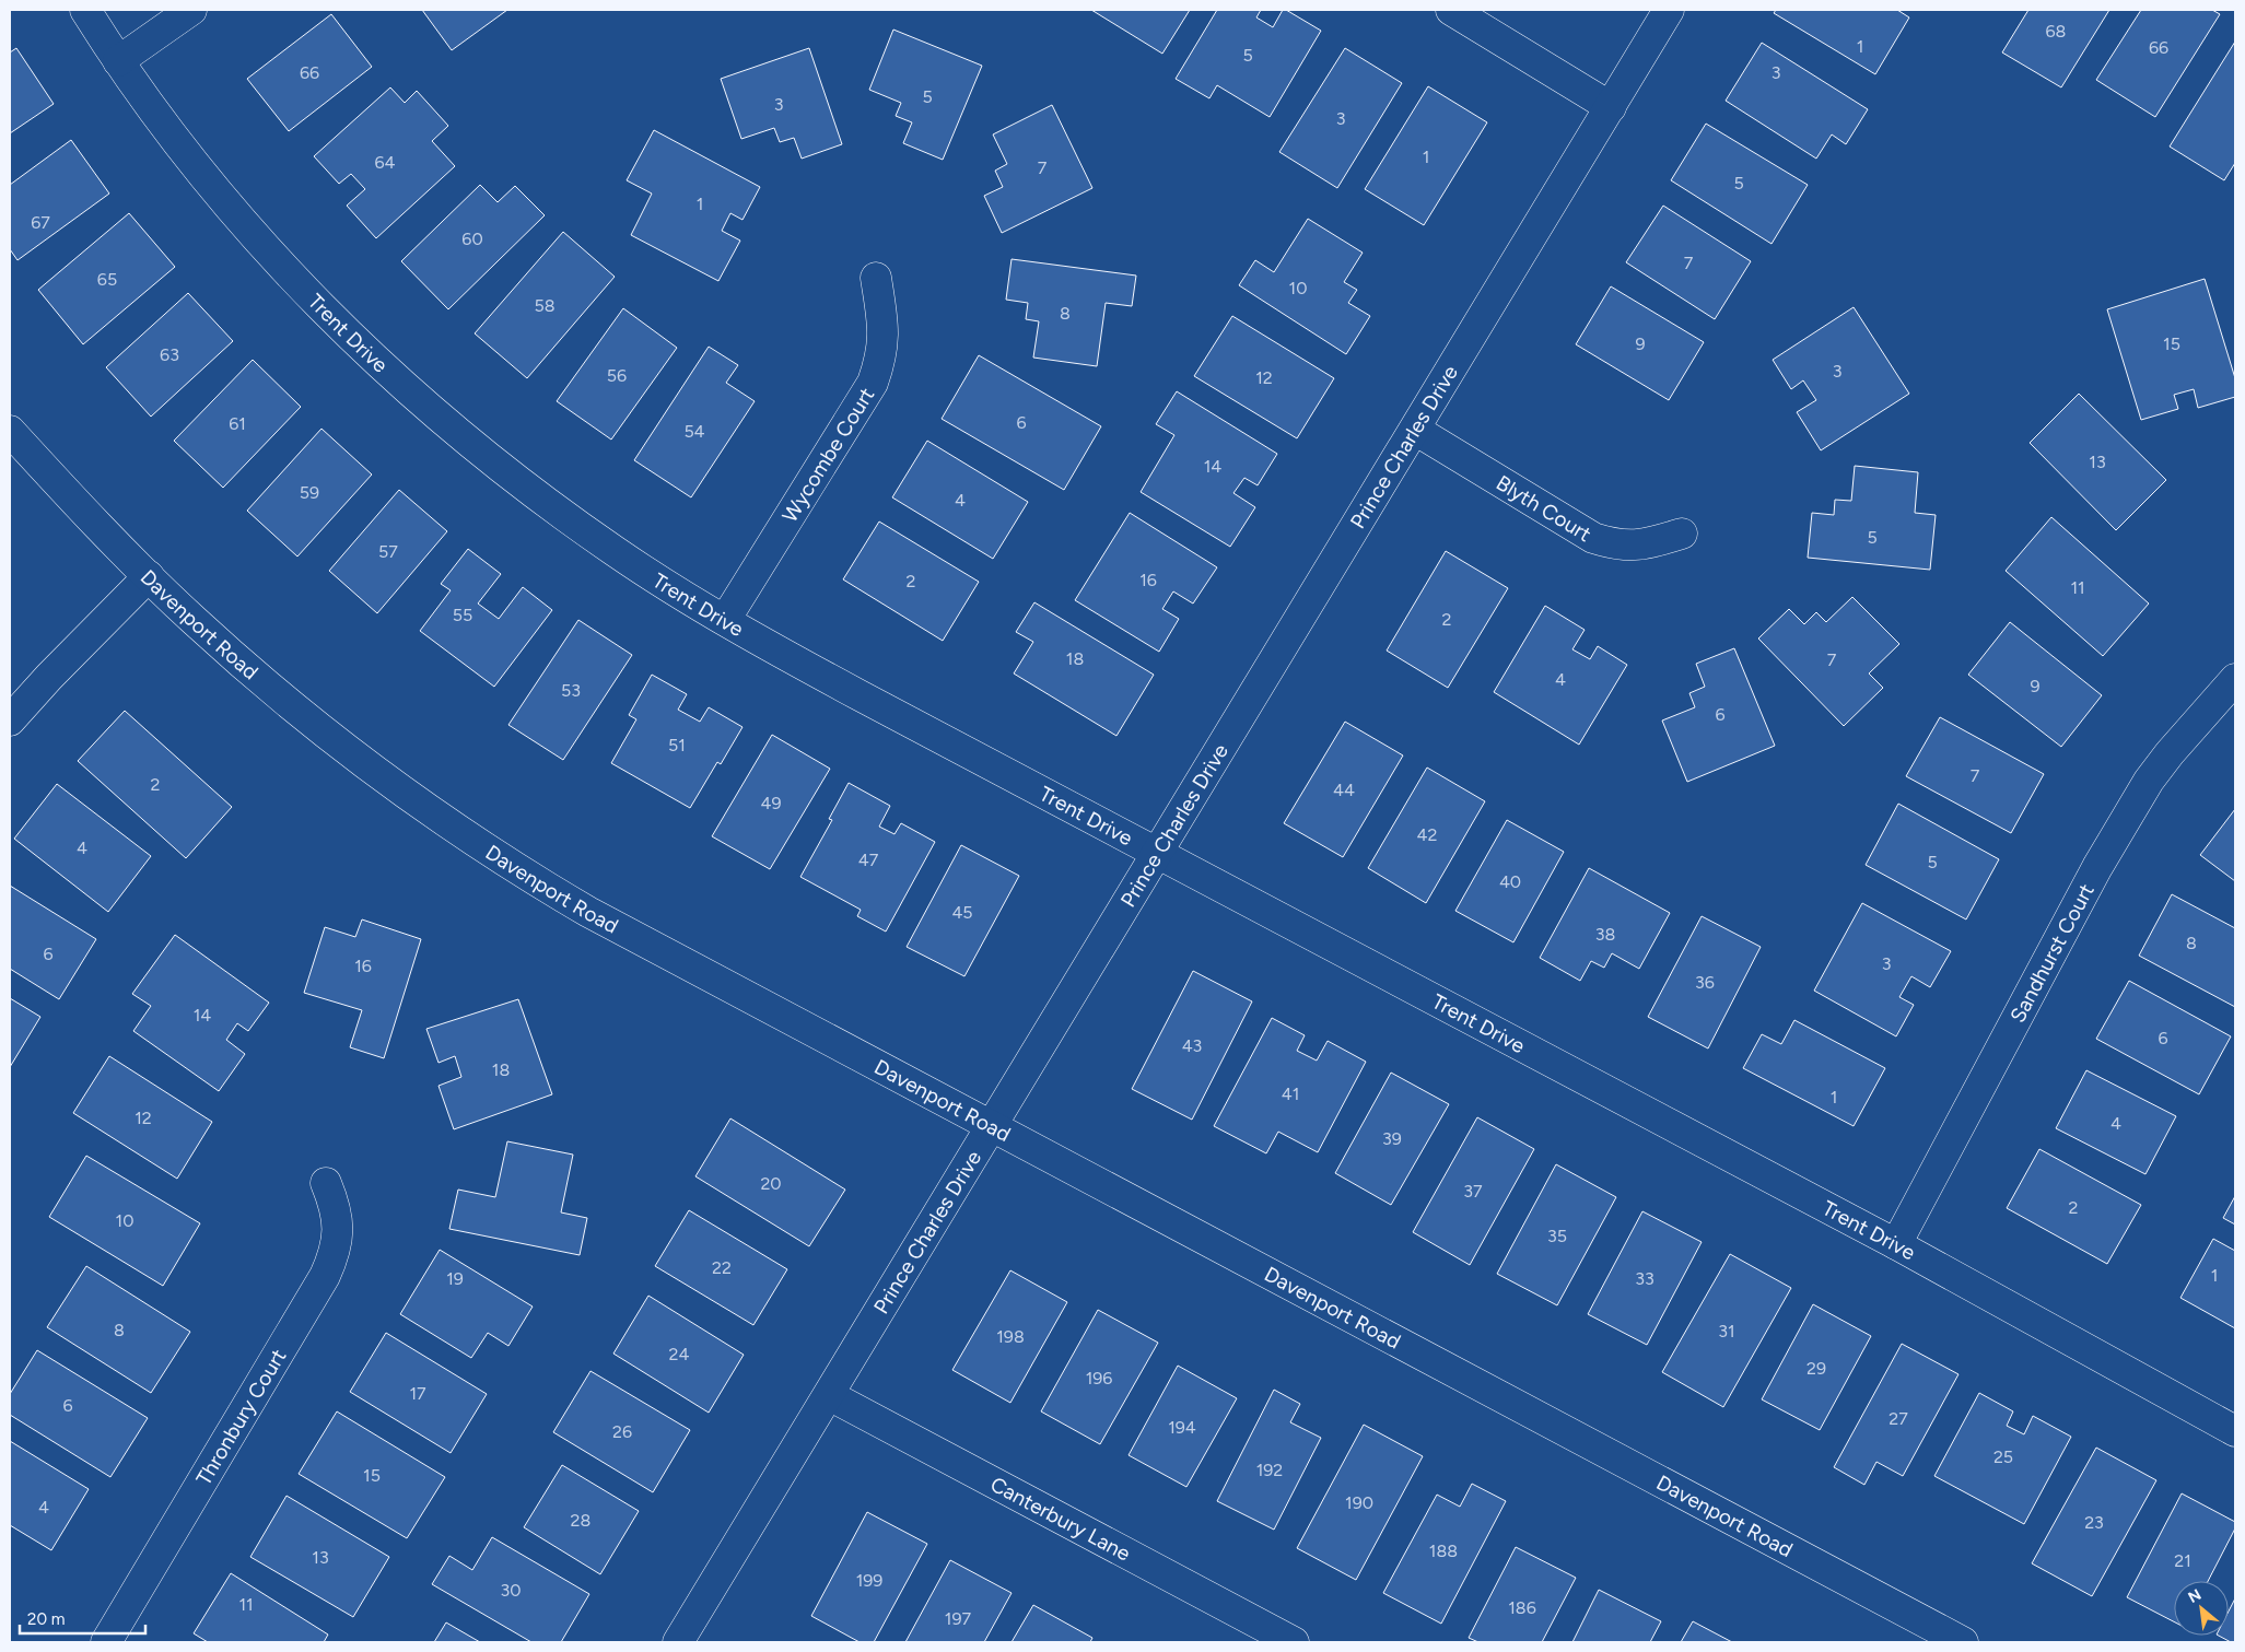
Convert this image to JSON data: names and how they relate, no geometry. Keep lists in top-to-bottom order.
{
  "streets": {
    "street": [
      "Trent Drive",
      "Prince Charles Drive",
      "Wycombe Court",
      "Blyth Court",
      "Davenport Road",
      "Sandhurst Court",
      "Thronbury Court",
      "Canterbury Lane"
    ]
  },
  "crossings": [
    ["Trent Drive", "Prince Charles Drive"],
    ["Trent Drive", "Wycombe Court"],
    ["Trent Drive", "Sandhurst Court"],
    ["Prince Charles Drive", "Blyth Court"],
    ["Prince Charles Drive", "Davenport Road"],
    ["Prince Charles Drive", "Canterbury Lane"]
  ],
  "house_numbers": [
    "68",
    "1",
    "66",
    "5",
    "66",
    "3",
    "5",
    "3",
    "3",
    "1",
    "64",
    "7",
    "5",
    "1",
    "67",
    "60",
    "7",
    "65",
    "10",
    "58",
    "8",
    "9",
    "15",
    "63",
    "3",
    "56",
    "12",
    "6",
    "61",
    "54",
    "13",
    "14",
    "59",
    "4",
    "5",
    "57",
    "16",
    "2",
    "11",
    "55",
    "2",
    "18",
    "7",
    "4",
    "9",
    "53",
    "6",
    "51",
    "7",
    "2",
    "44",
    "49",
    "42",
    "4",
    "47",
    "5",
    "40",
    "45",
    "38",
    "8",
    "6",
    "3",
    "16",
    "36",
    "14",
    "6",
    "43",
    "18",
    "41",
    "1",
    "12",
    "4",
    "39",
    "20",
    "37",
    "2",
    "10",
    "35",
    "22",
    "1",
    "19",
    "33",
    "8",
    "31",
    "198",
    "24",
    "29",
    "196",
    "17",
    "6",
    "27",
    "194",
    "26",
    "25",
    "192",
    "15",
    "190",
    "4",
    "28",
    "23",
    "188",
    "13",
    "21",
    "199",
    "30",
    "11",
    "186",
    "197"
  ],
  "scale_bar": "20 m",
  "north": "top left"
}
